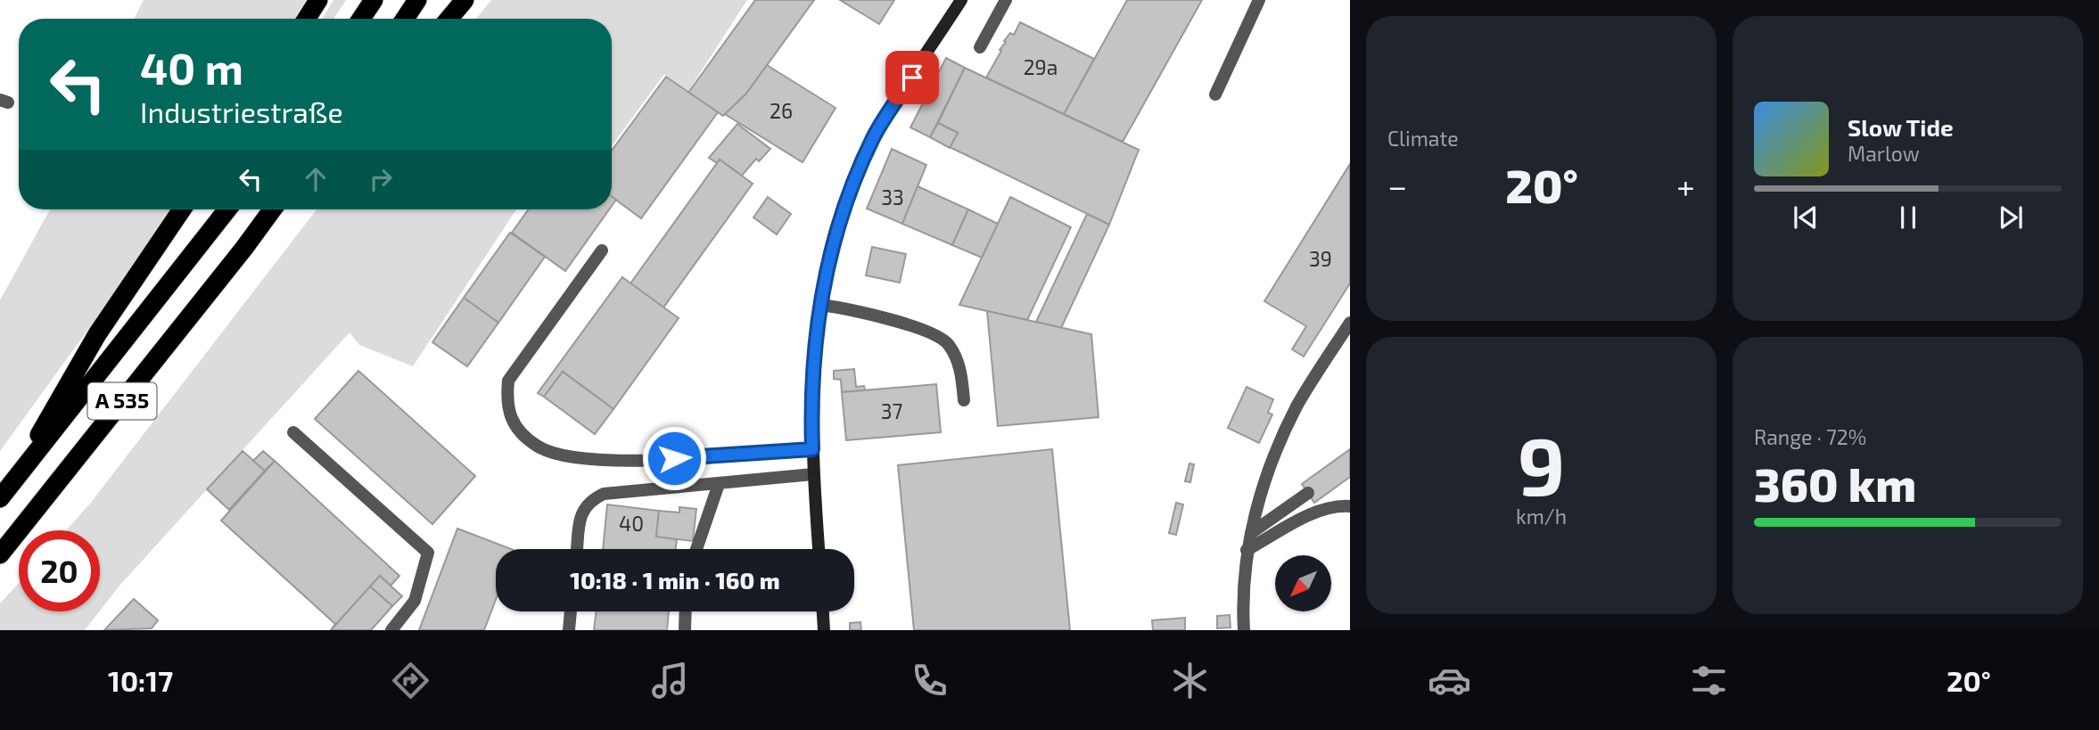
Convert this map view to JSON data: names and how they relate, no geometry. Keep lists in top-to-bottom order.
{
  "streets": {
    "highway": ["A 535"]
  },
  "house_numbers": [
    "29a",
    "26",
    "33",
    "39",
    "37",
    "40"
  ],
  "north": "bottom left",
  "page": {
    "tile": [
      "Climate",
      ["9", "km/h"],
      ["Range · 72%", "360 km"]
    ],
    "turn": ["40 m", "Industriestraße"],
    "song": ["Slow Tide", "Marlow"],
    "heat": ["−", "20°", "+"],
    "limit": "20",
    "trip": "10:18 · 1 min · 160 m",
    "tabs": ["10:17", "20°"]
  }
}
